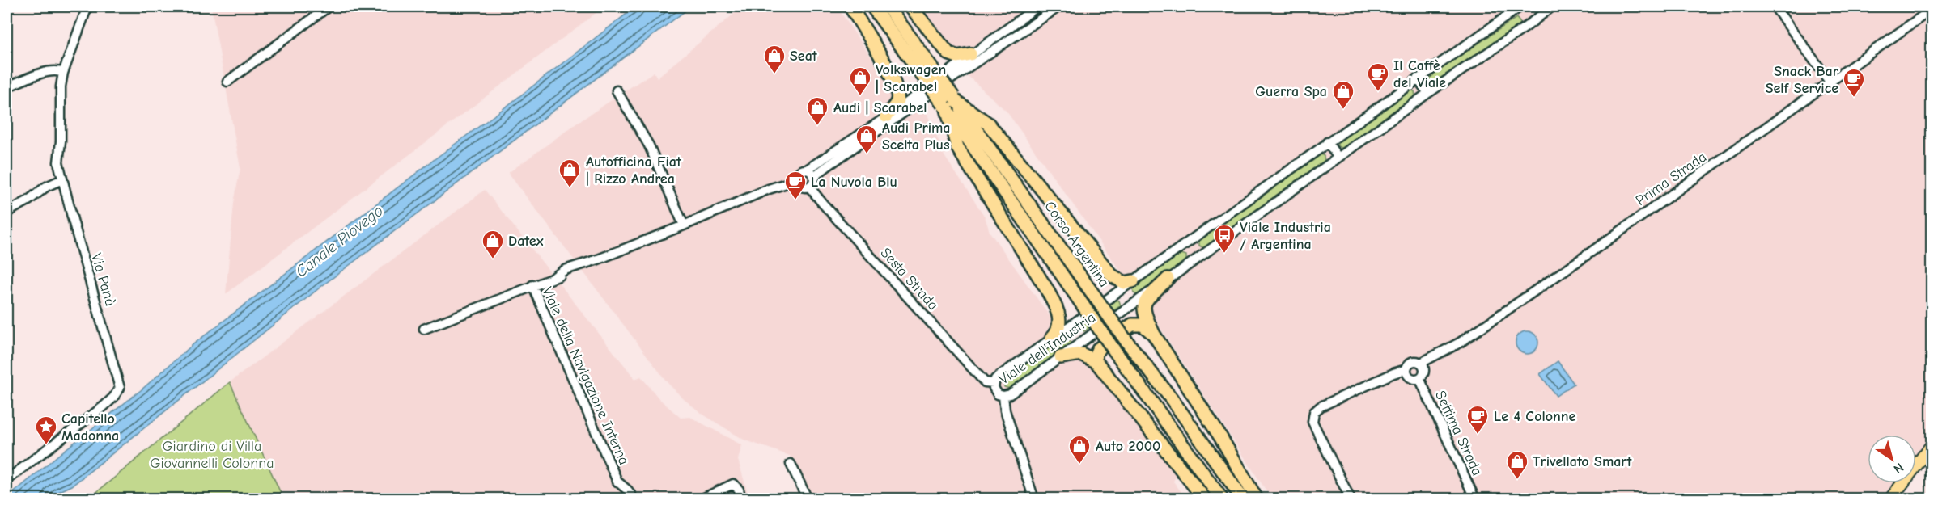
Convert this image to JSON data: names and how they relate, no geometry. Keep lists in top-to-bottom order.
{
  "streets": {
    "highway": ["Corso Argentina"],
    "street": [
      "Prima Strada",
      "Sesta Strada",
      "Via Panà",
      "Viale dell'Industria",
      "Viale della Navigazione Interna",
      "Settima Strada"
    ]
  },
  "crossings": [
    ["Prima Strada", "Settima Strada"],
    ["Sesta Strada", "Viale dell'Industria"],
    ["Sesta Strada", "Viale della Navigazione Interna"]
  ],
  "water": ["Canale Piovego"],
  "parks": ["Giardino di Villa Giovannelli Colonna"],
  "places": {
    "shop": [
      "Seat",
      "Volkswagen | Scarabel",
      "Guerra Spa",
      "Audi | Scarabel",
      "Audi Prima Scelta Plus",
      "Autofficina Fiat | Rizzo Andrea",
      "Datex",
      "Auto 2000",
      "Trivellato Smart"
    ],
    "cafe": [
      "Il Caffè del Viale",
      "Snack Bar Self Service",
      "La Nuvola Blu",
      "Le 4 Colonne"
    ],
    "bus stop": ["Viale Industria / Argentina"],
    "place": ["Capitello Madonna"]
  },
  "north": "bottom right"
}
